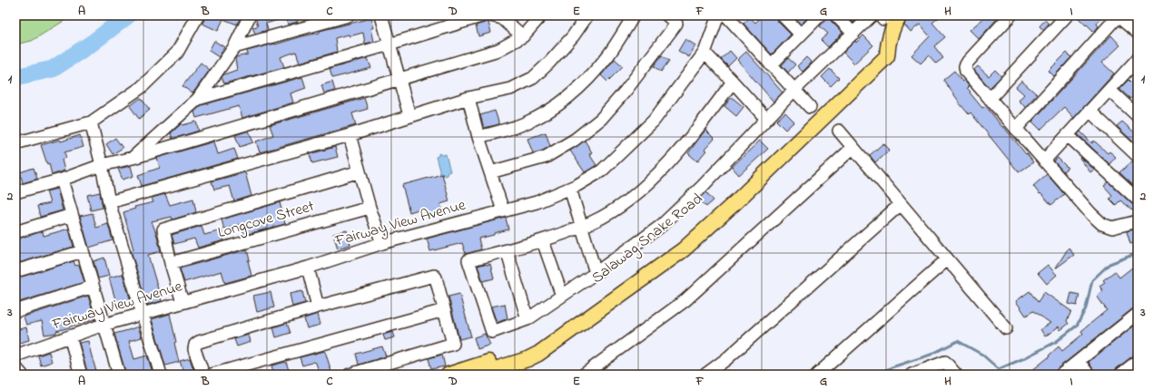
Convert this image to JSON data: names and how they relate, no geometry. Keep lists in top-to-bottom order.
{
  "streets": {
    "main road": ["Salawag Snake Road"],
    "street": ["Longcove Street", "Fairway View Avenue"]
  },
  "grid": {
    "columns": [
      "A",
      "B",
      "C",
      "D",
      "E",
      "F",
      "G",
      "H",
      "I"
    ],
    "rows": ["1", "2", "3"]
  }
}
